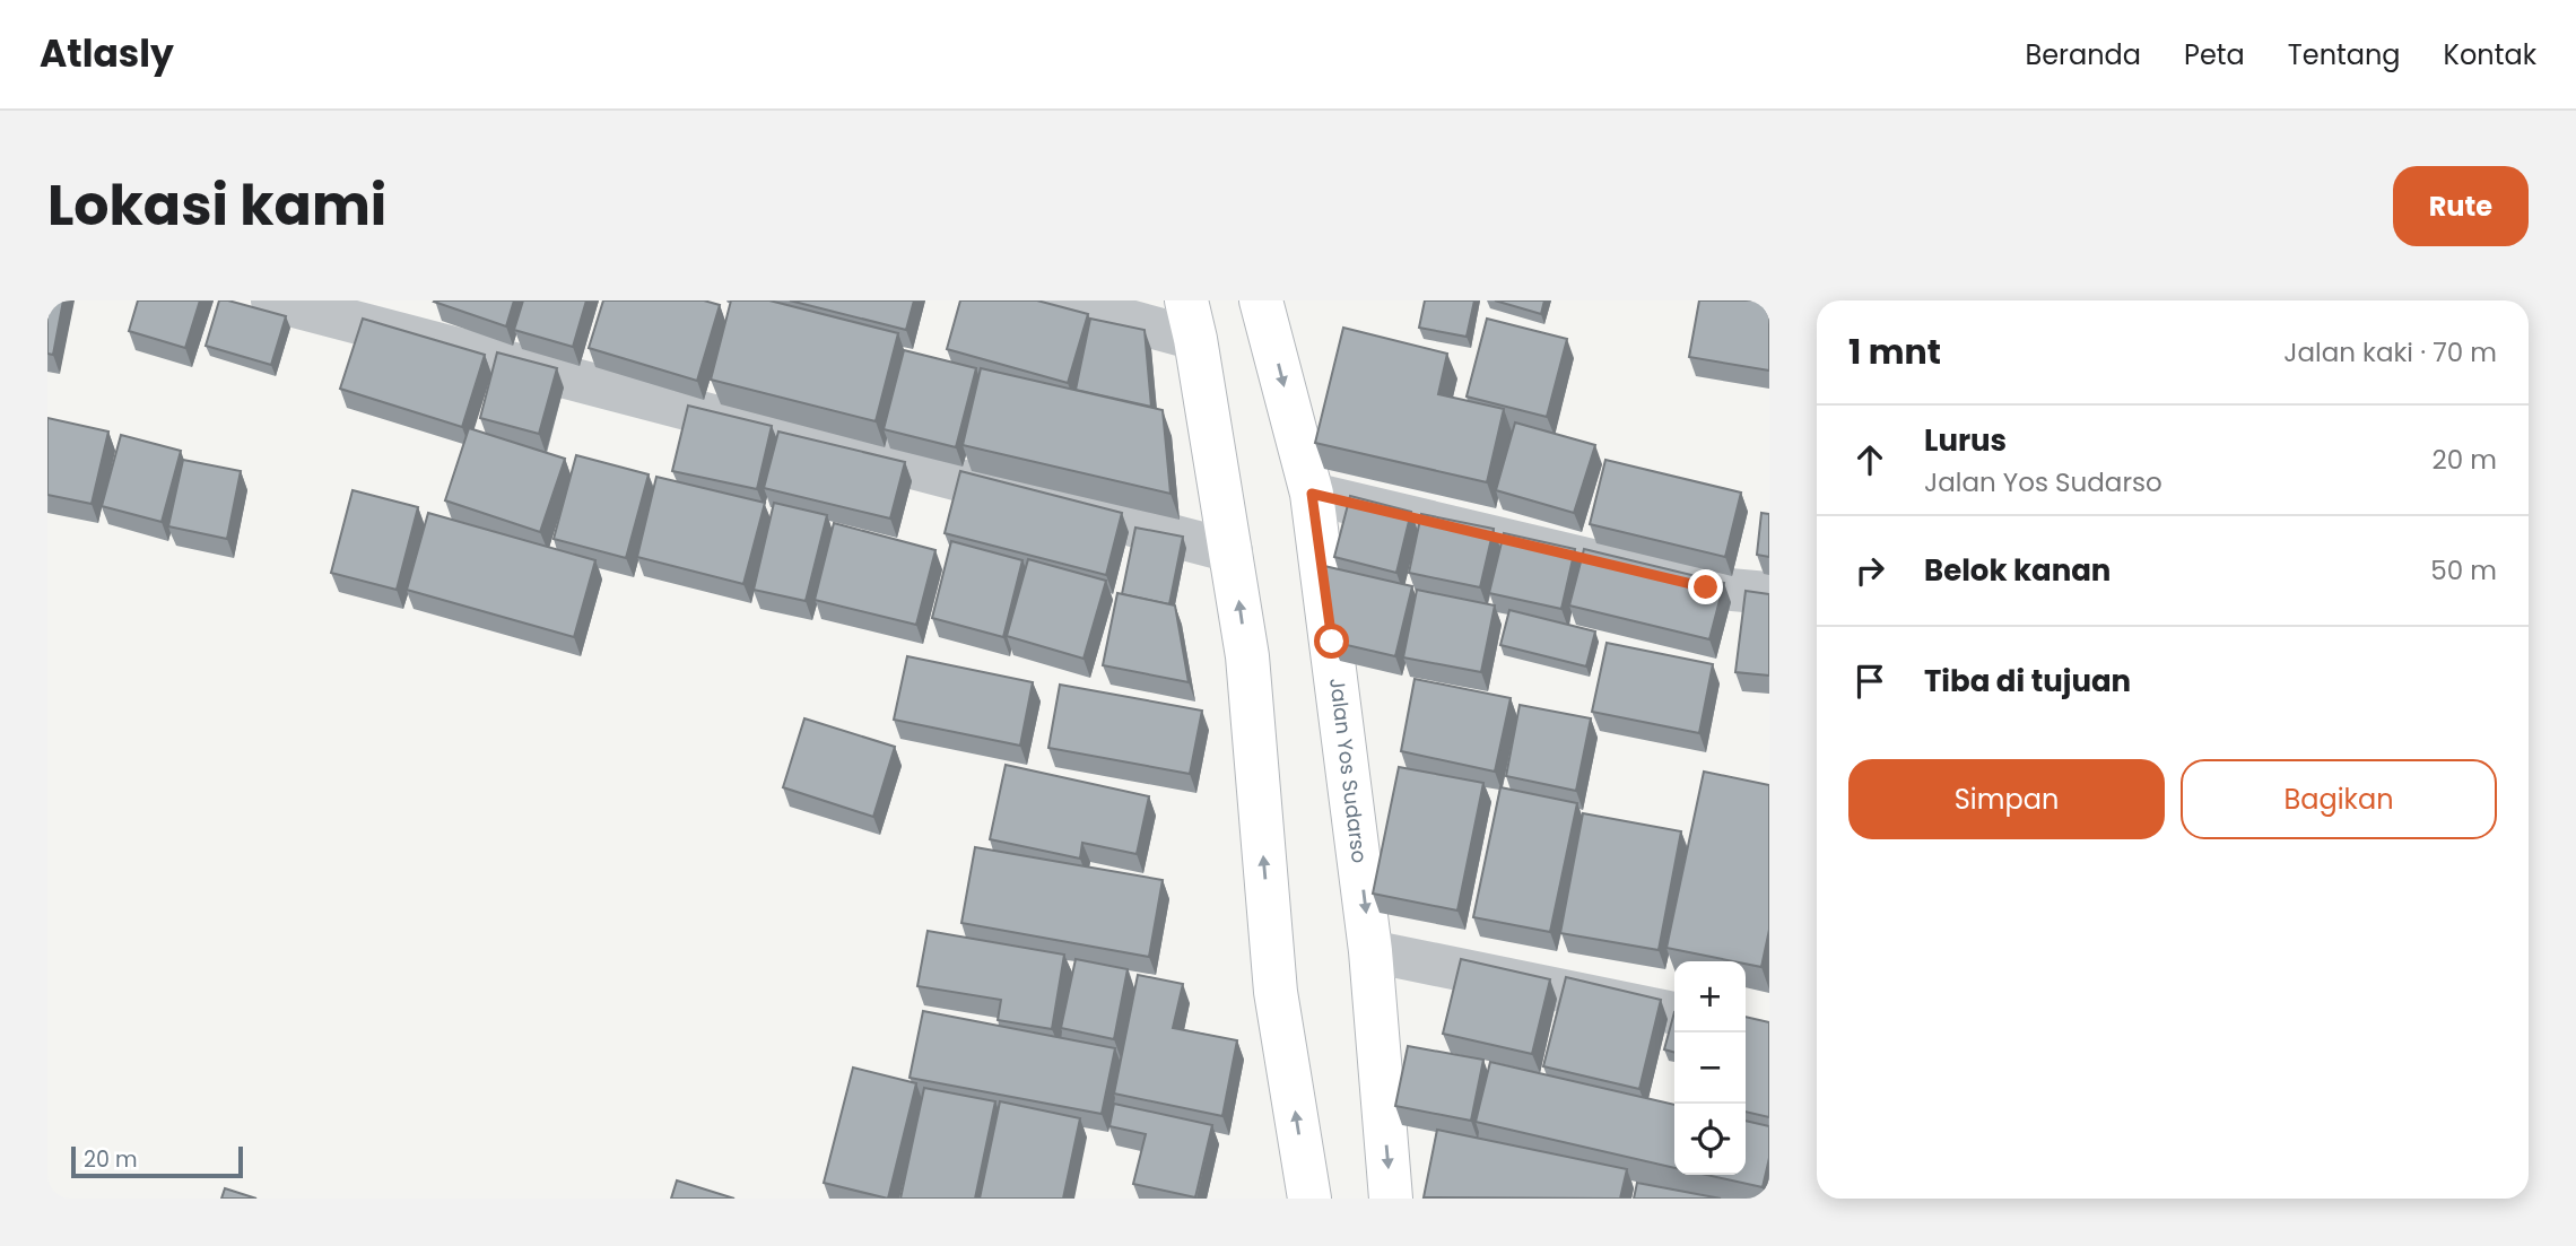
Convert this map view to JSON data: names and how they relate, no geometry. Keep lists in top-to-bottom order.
{
  "streets": {
    "main road": ["Jalan Yos Sudarso"]
  },
  "scale_bar": "20 m",
  "page": {
    "header": "Atlasly",
    "nav": [
      "Beranda",
      "Peta",
      "Tentang",
      "Kontak"
    ],
    "title": "Lokasi kami",
    "buttons": [
      "Rute",
      ["Simpan", "Bagikan"]
    ],
    "heading": ["1 mnt", "Jalan kaki · 70 m"],
    "list": [
      ["Lurus", "Jalan Yos Sudarso", "20 m"],
      ["Belok kanan", "50 m"],
      "Tiba di tujuan"
    ],
    "map_buttons": ["+", "−"],
    "scale": "20 m"
  }
}
